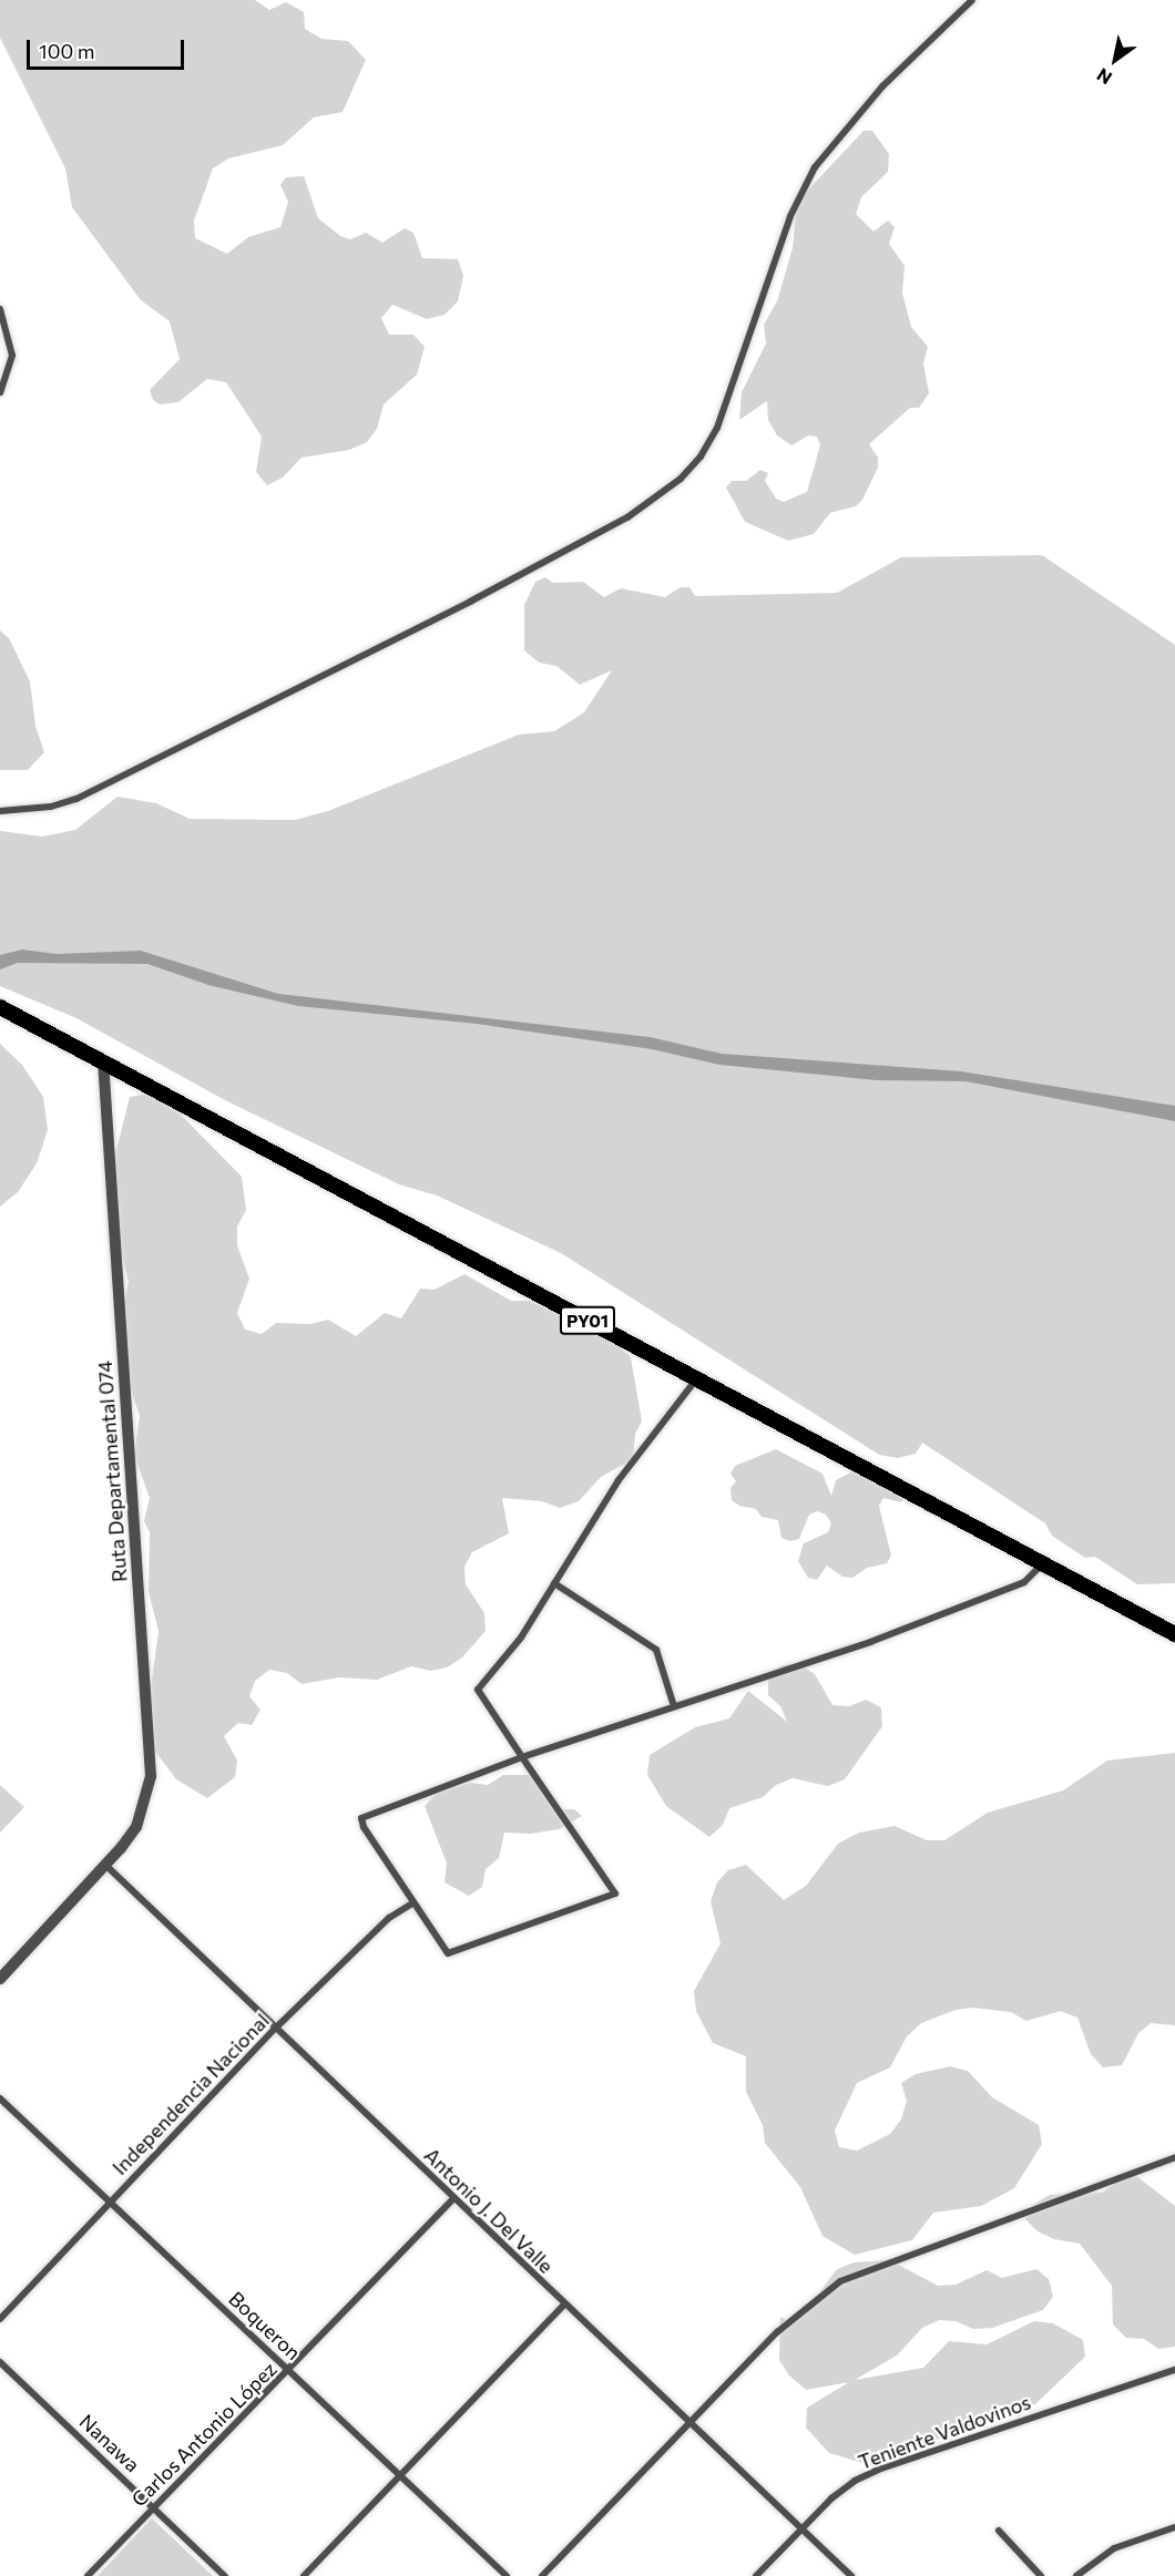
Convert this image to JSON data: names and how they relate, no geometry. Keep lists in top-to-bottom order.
{
  "streets": {
    "highway": ["PY01"],
    "street": [
      "Ruta Departamental 074",
      "Independencia Nacional",
      "Antonio J. Del Valle",
      "Boqueron",
      "Teniente Valdovinos",
      "Carlos Antonio López",
      "Nanawa"
    ]
  },
  "crossings": [
    ["PY01", "Ruta Departamental 074"],
    ["Ruta Departamental 074", "Antonio J. Del Valle"],
    ["Independencia Nacional", "Antonio J. Del Valle"],
    ["Independencia Nacional", "Boqueron"],
    ["Antonio J. Del Valle", "Teniente Valdovinos"],
    ["Antonio J. Del Valle", "Carlos Antonio López"],
    ["Boqueron", "Carlos Antonio López"],
    ["Carlos Antonio López", "Nanawa"]
  ],
  "scale_bar": "100 m",
  "north": "bottom left"
}
